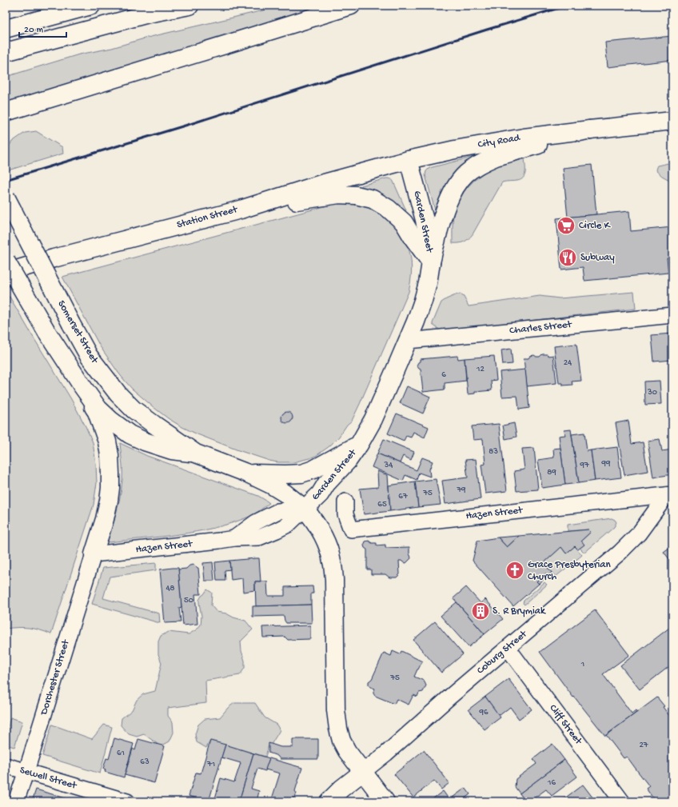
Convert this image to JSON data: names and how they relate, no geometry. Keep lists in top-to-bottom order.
{
  "streets": {
    "main road": [
      "City Road",
      "Station Street",
      "Garden Street",
      "Somerset Street",
      "Coburg Street"
    ],
    "street": [
      "Charles Street",
      "Hazen Street",
      "Dorchester Street",
      "Cliff Street",
      "Sewell Street"
    ]
  },
  "crossings": [
    ["City Road", "Station Street"],
    ["City Road", "Garden Street"],
    ["Station Street", "Garden Street"],
    ["Garden Street", "Charles Street"],
    ["Garden Street", "Somerset Street"],
    ["Garden Street", "Hazen Street"],
    ["Garden Street", "Coburg Street"],
    ["Somerset Street", "Hazen Street"],
    ["Hazen Street", "Coburg Street"],
    ["Hazen Street", "Dorchester Street"],
    ["Coburg Street", "Cliff Street"],
    ["Dorchester Street", "Sewell Street"]
  ],
  "places": {
    "supermarket": ["Circle K"],
    "restaurant": ["Subway"],
    "church": ["Grace Presbyterian Church"],
    "building": ["S. R Brymiak"]
  },
  "house_numbers": [
    "24",
    "12",
    "6",
    "30",
    "83",
    "99",
    "34",
    "97",
    "89",
    "79",
    "75",
    "67",
    "65",
    "48",
    "50",
    "1",
    "75",
    "96",
    "27",
    "61",
    "63",
    "71",
    "16"
  ],
  "scale_bar": "20 m"
}
